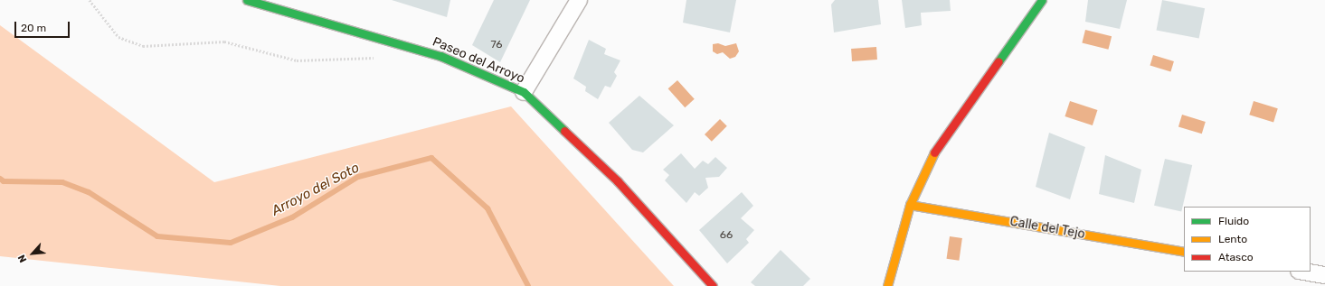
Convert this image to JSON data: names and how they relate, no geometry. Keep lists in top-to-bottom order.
{
  "streets": {
    "street": ["Paseo del Arroyo", "Calle del Tejo"]
  },
  "water": ["Arroyo del Soto"],
  "house_numbers": ["76", "66"],
  "legend": ["Fluido", "Lento", "Atasco"],
  "scale_bar": "20 m",
  "north": "bottom left"
}
